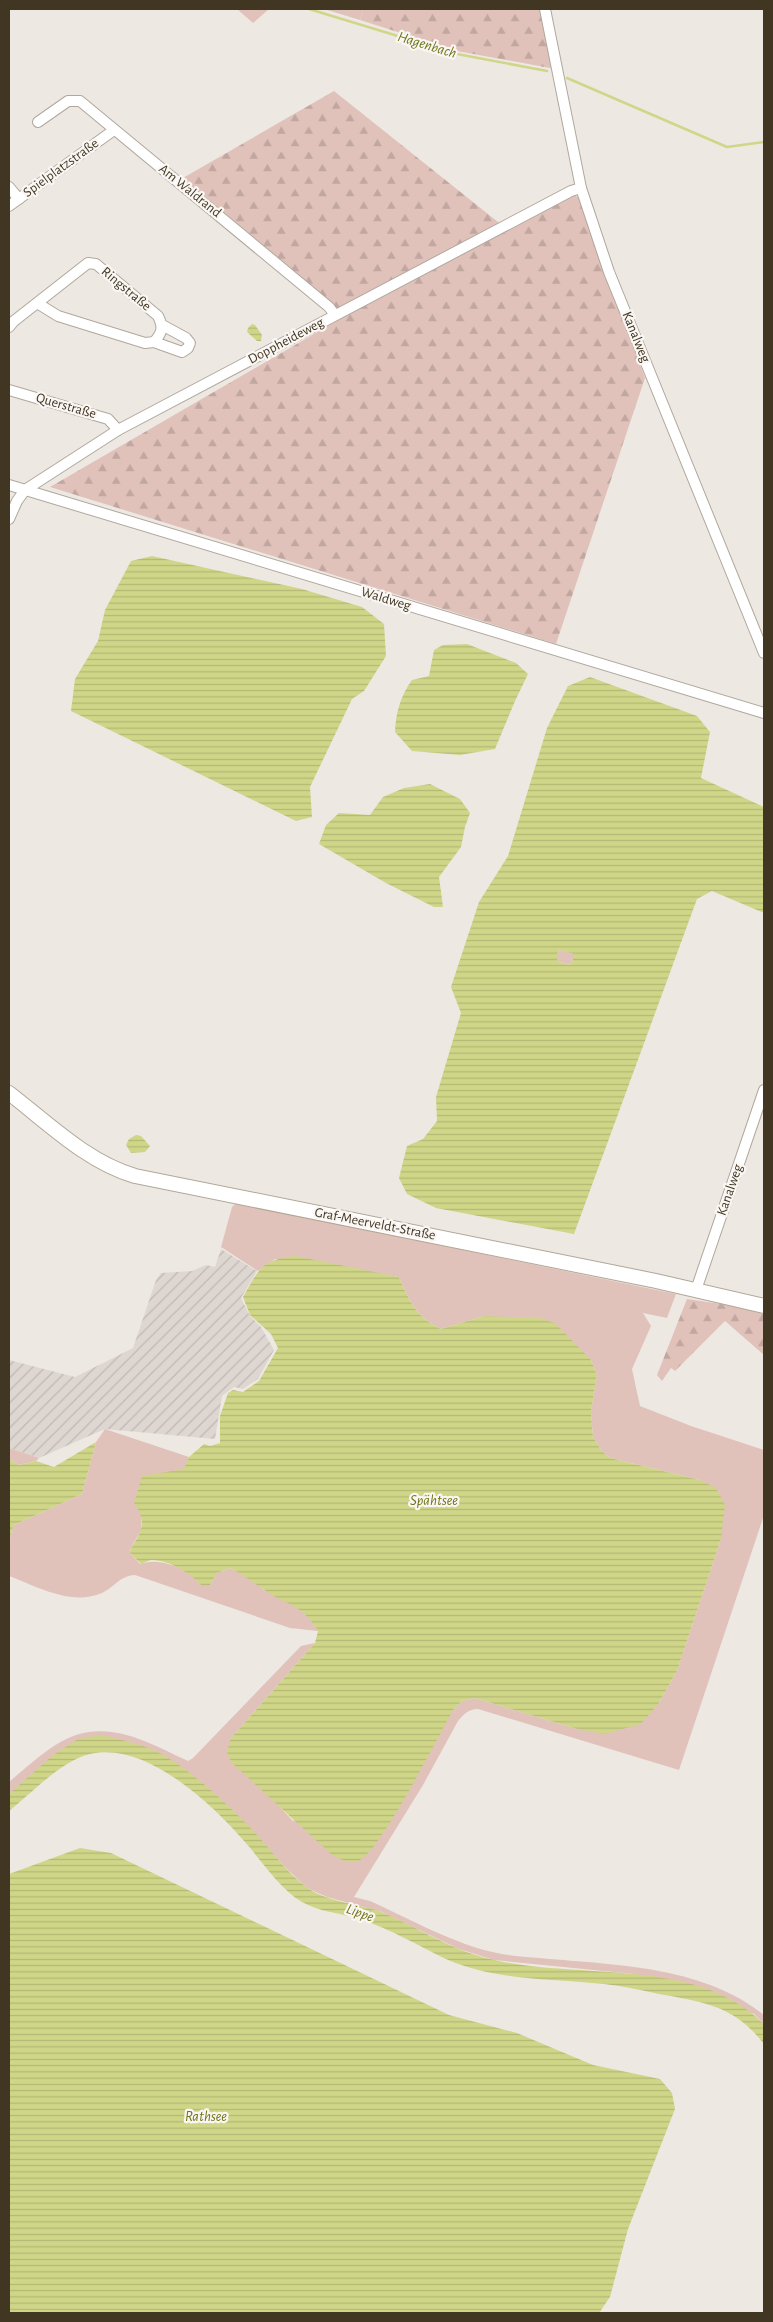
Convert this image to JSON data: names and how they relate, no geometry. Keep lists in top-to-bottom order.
{
  "streets": {
    "main road": ["Graf-Meerveldt-Straße"],
    "street": [
      "Spielplatzstraße",
      "Am Waldrand",
      "Ringstraße",
      "Kanalweg",
      "Doppheideweg",
      "Querstraße",
      "Waldweg"
    ]
  },
  "crossings": [
    ["Spielplatzstraße", "Am Waldrand"],
    ["Am Waldrand", "Doppheideweg"],
    ["Kanalweg", "Doppheideweg"],
    ["Kanalweg", "Graf-Meerveldt-Straße"],
    ["Doppheideweg", "Querstraße"],
    ["Doppheideweg", "Waldweg"]
  ],
  "water": [
    "Hagenbach",
    "Spähtsee",
    "Lippe",
    "Rathsee"
  ]
}
